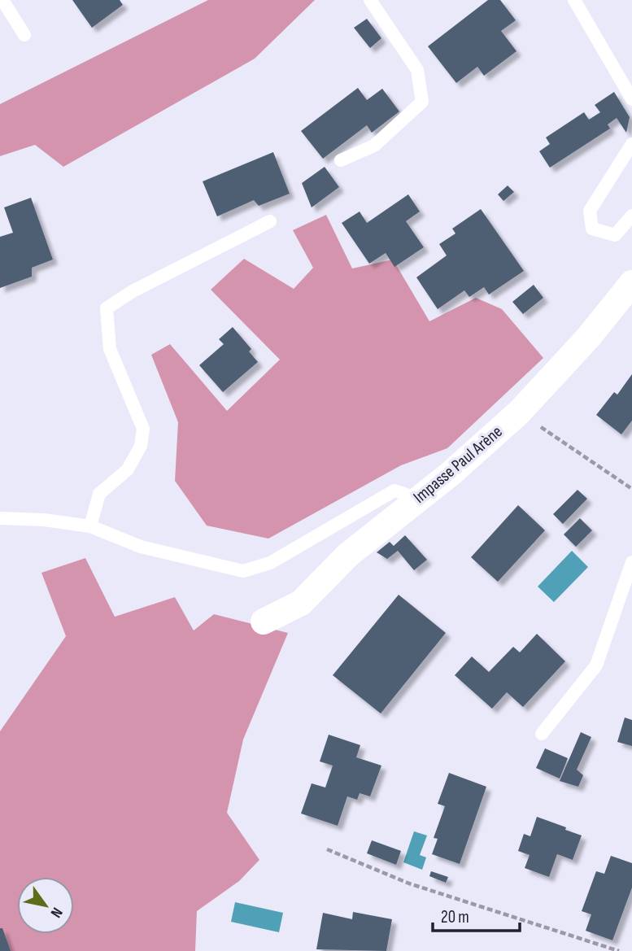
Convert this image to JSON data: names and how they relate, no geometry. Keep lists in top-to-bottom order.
{
  "streets": {
    "street": ["Impasse Paul Arène"]
  },
  "scale_bar": "20 m",
  "north": "bottom right"
}
